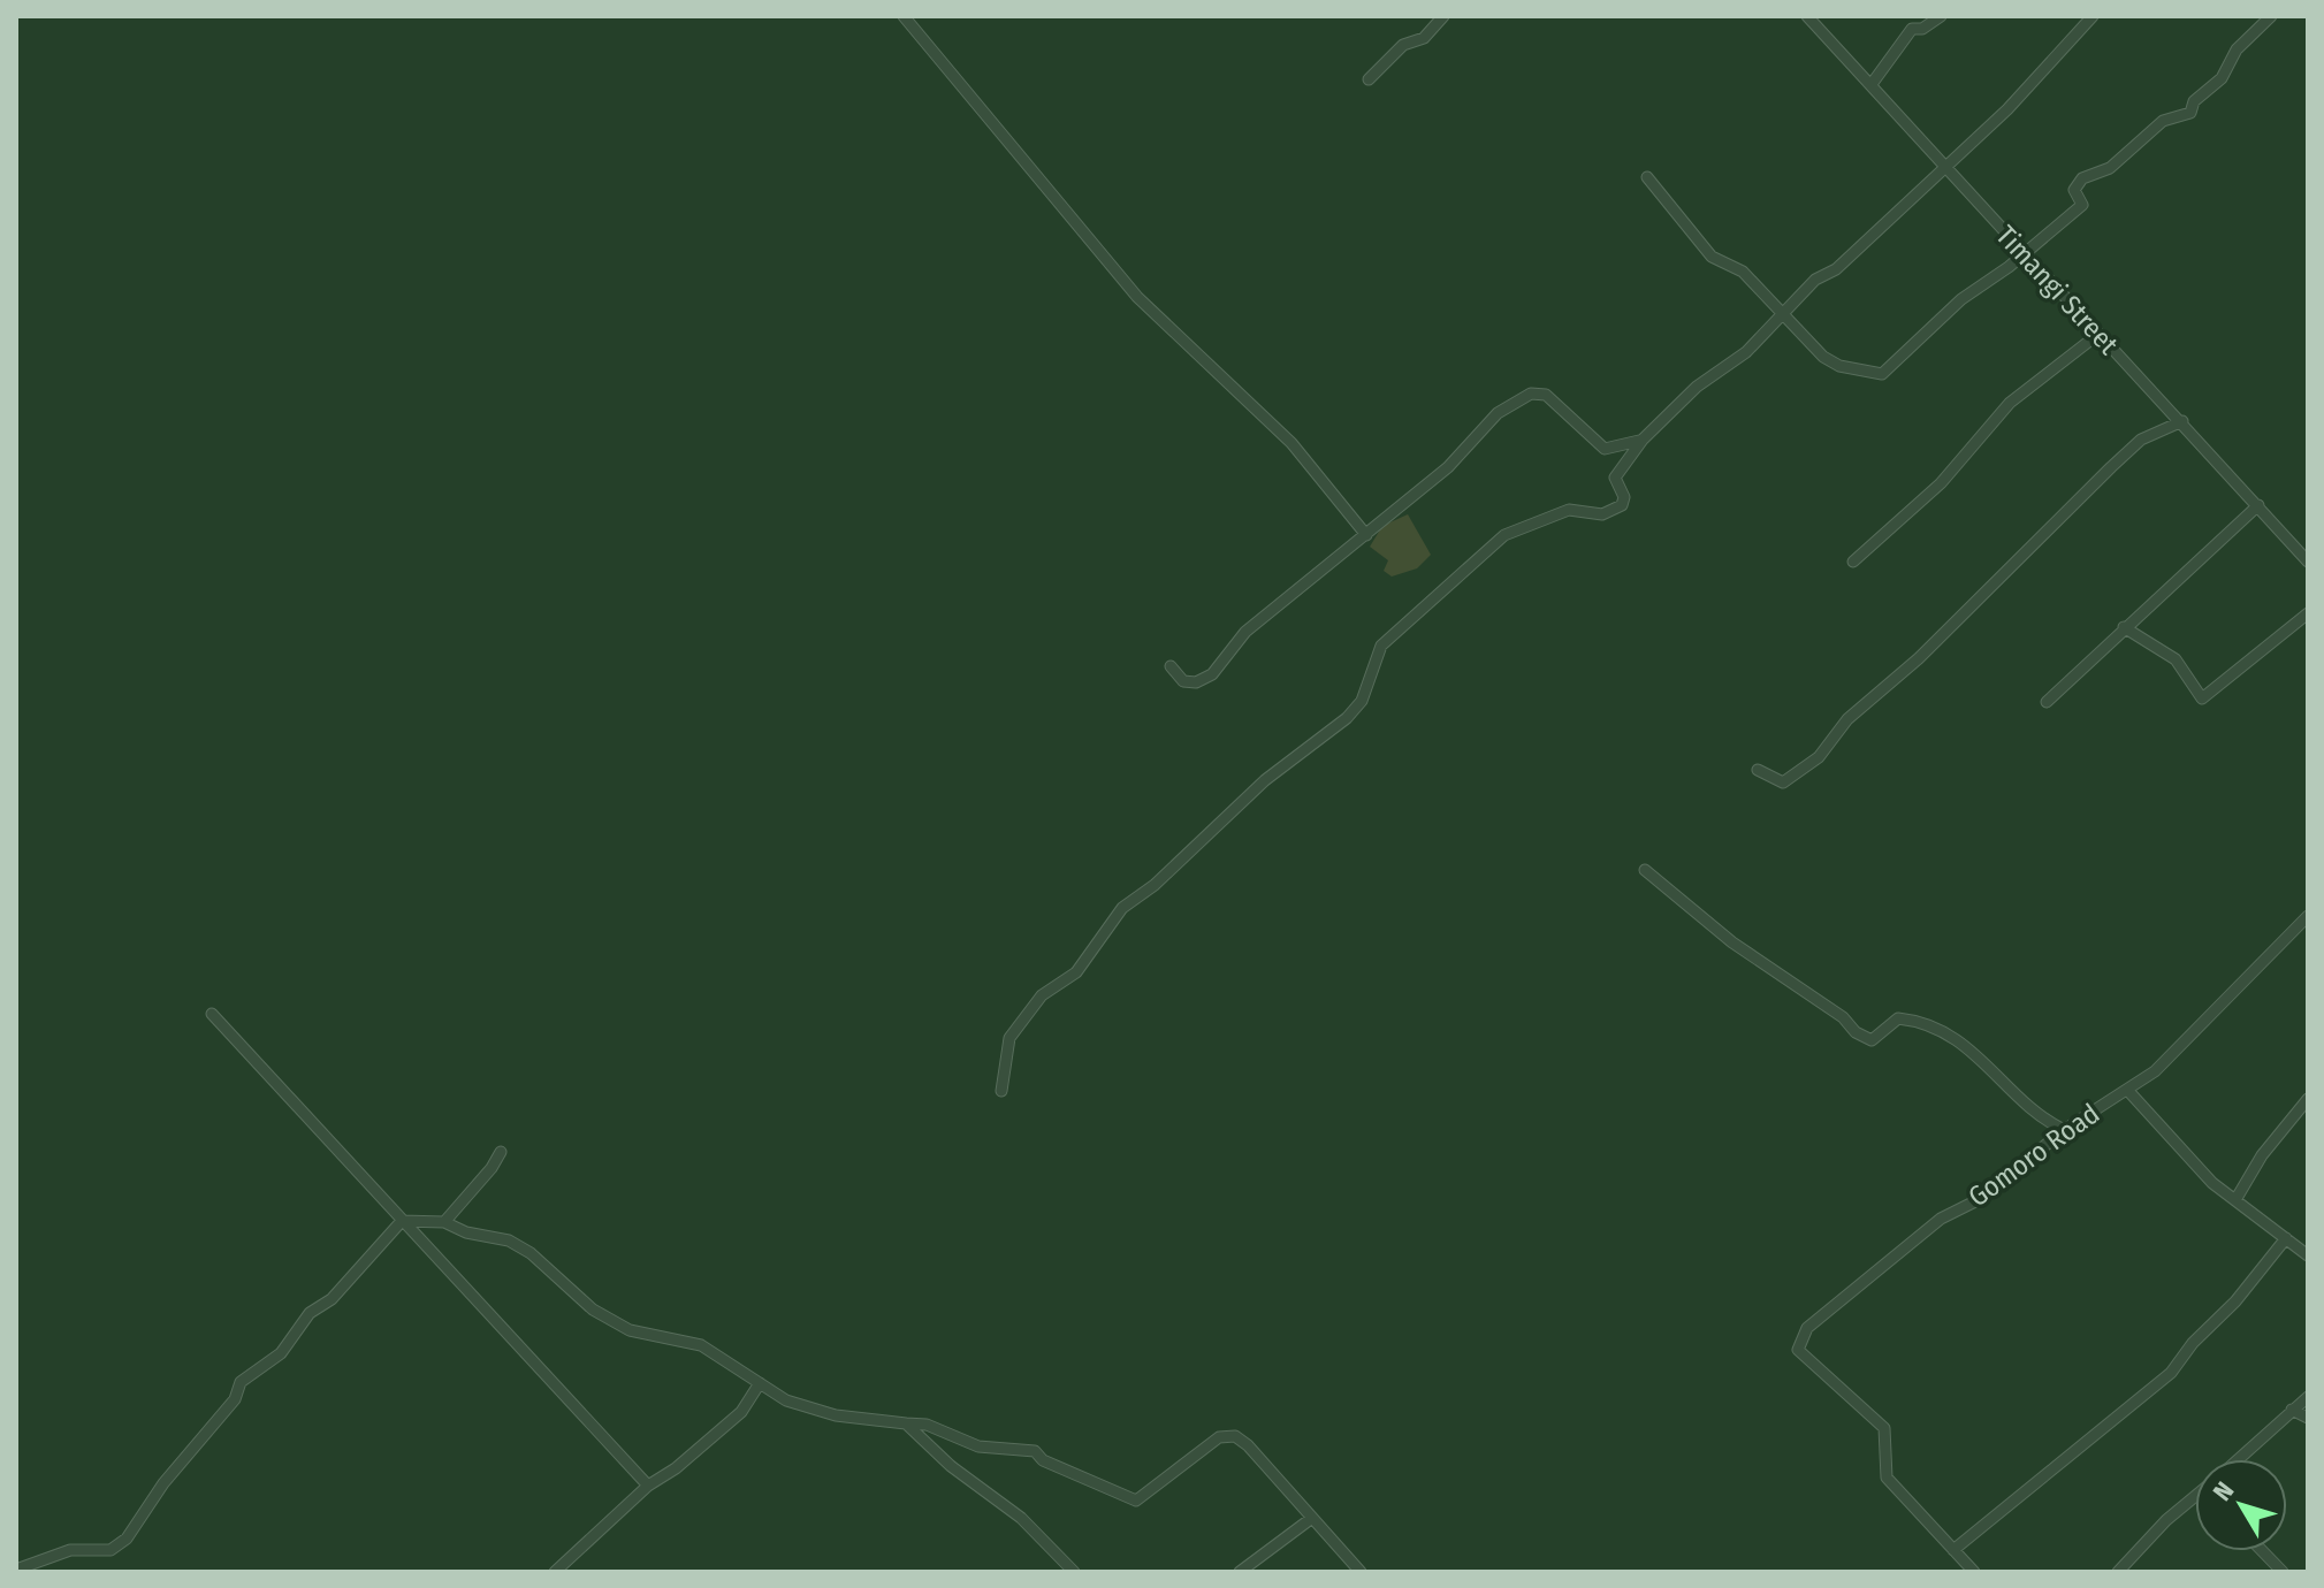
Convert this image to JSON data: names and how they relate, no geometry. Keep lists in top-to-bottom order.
{
  "streets": {
    "street": ["Timangi Street", "Gomoro Road"]
  },
  "north": "top left"
}
